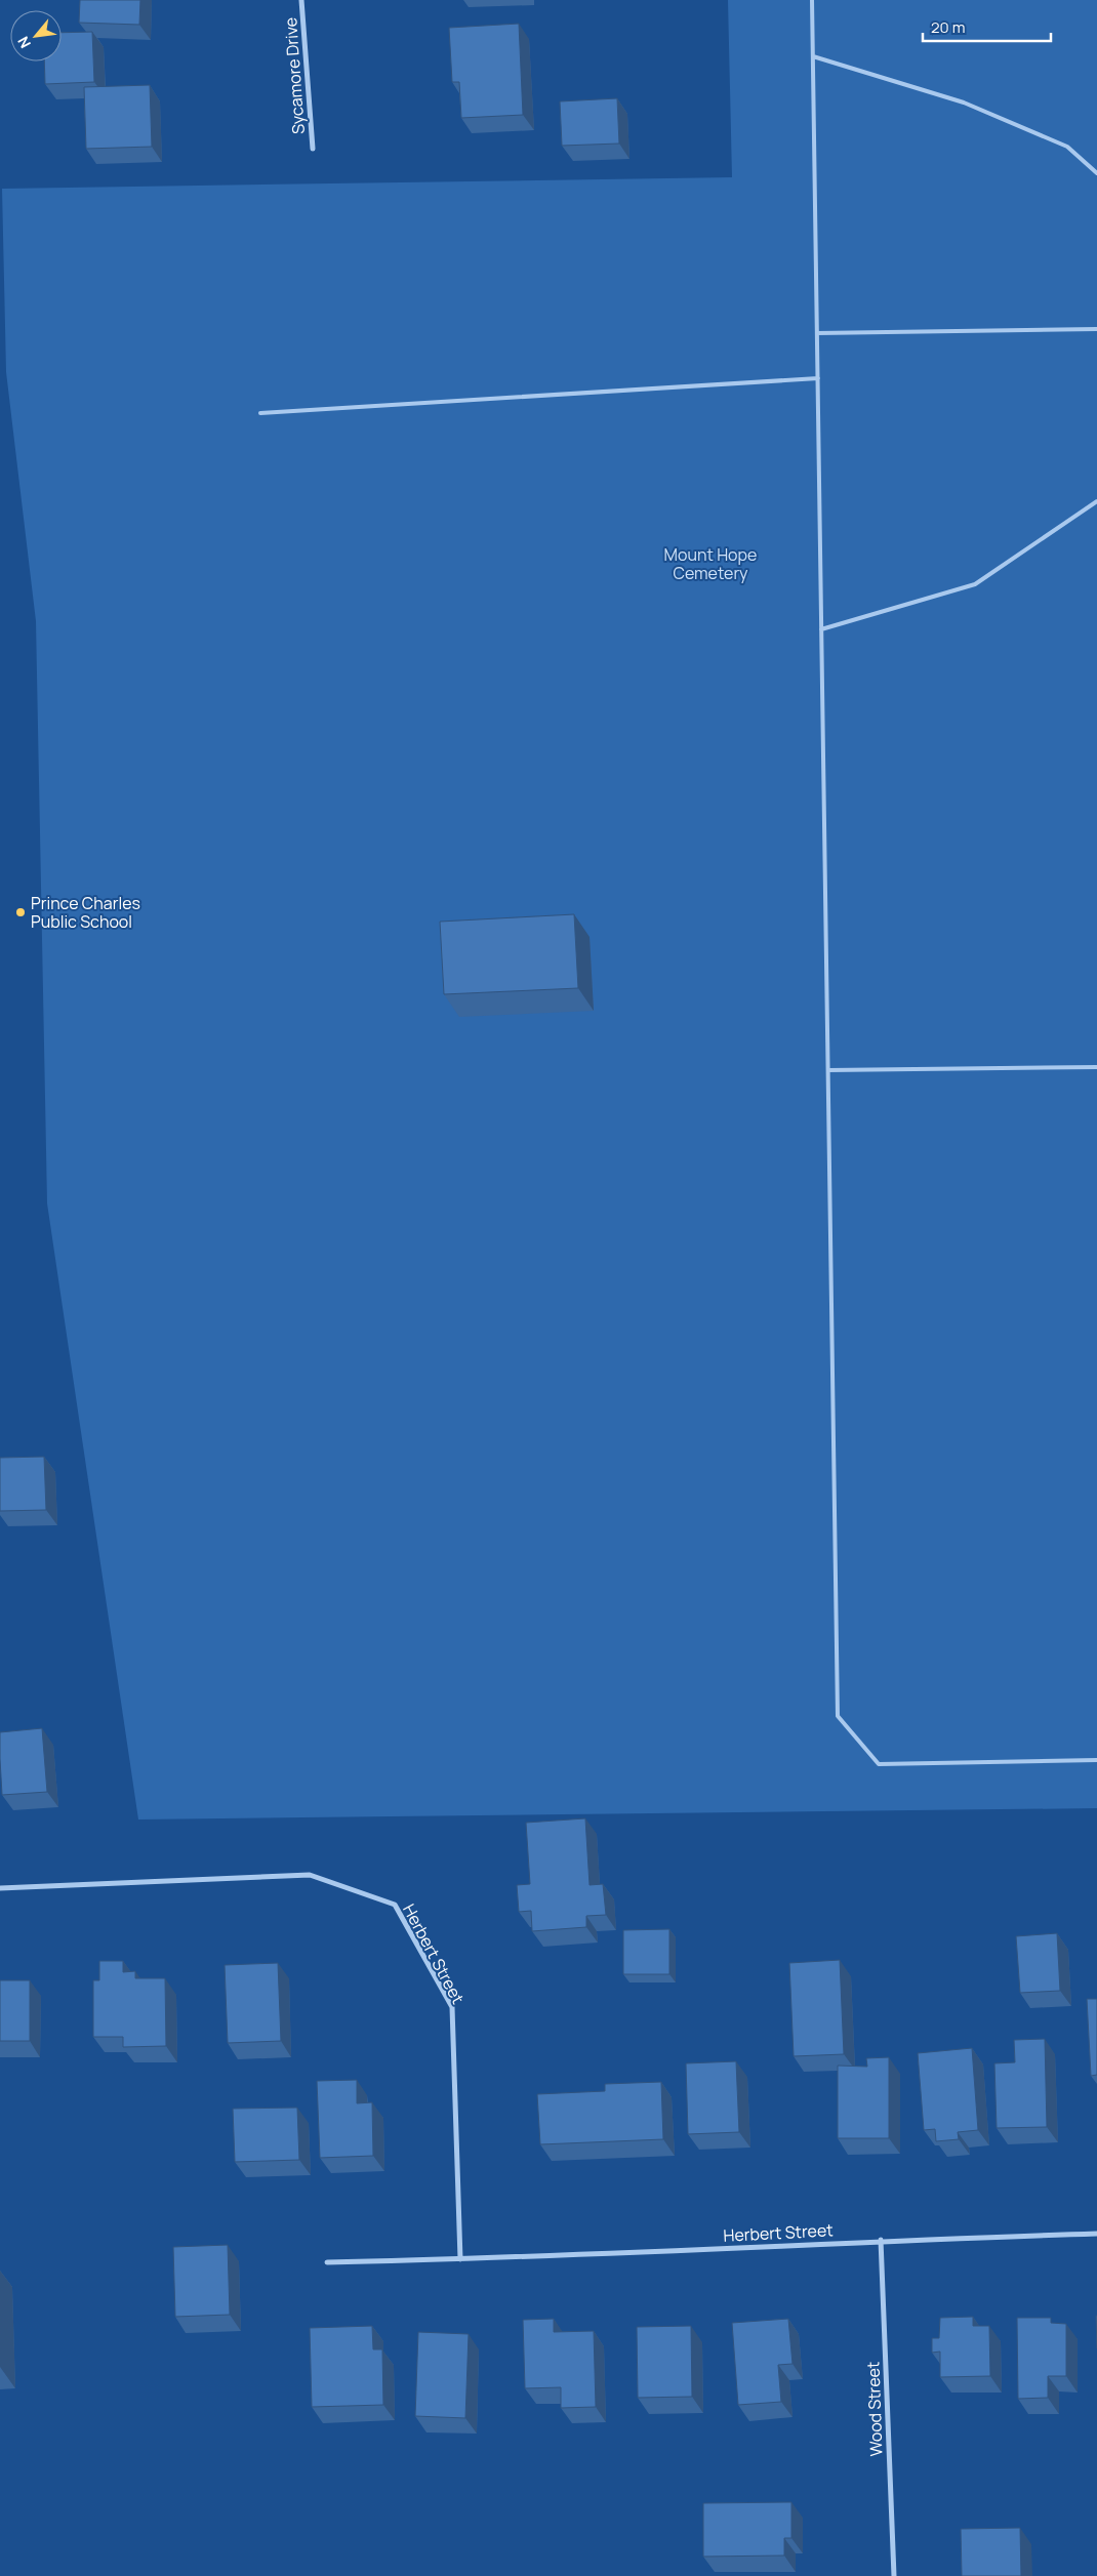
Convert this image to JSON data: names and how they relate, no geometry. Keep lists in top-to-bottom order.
{
  "streets": {
    "street": ["Sycamore Drive", "Herbert Street", "Wood Street"]
  },
  "crossings": [
    ["Herbert Street", "Wood Street"]
  ],
  "parks": ["Mount Hope Cemetery"],
  "places": ["Prince Charles Public School"],
  "scale_bar": "20 m",
  "north": "bottom left"
}
